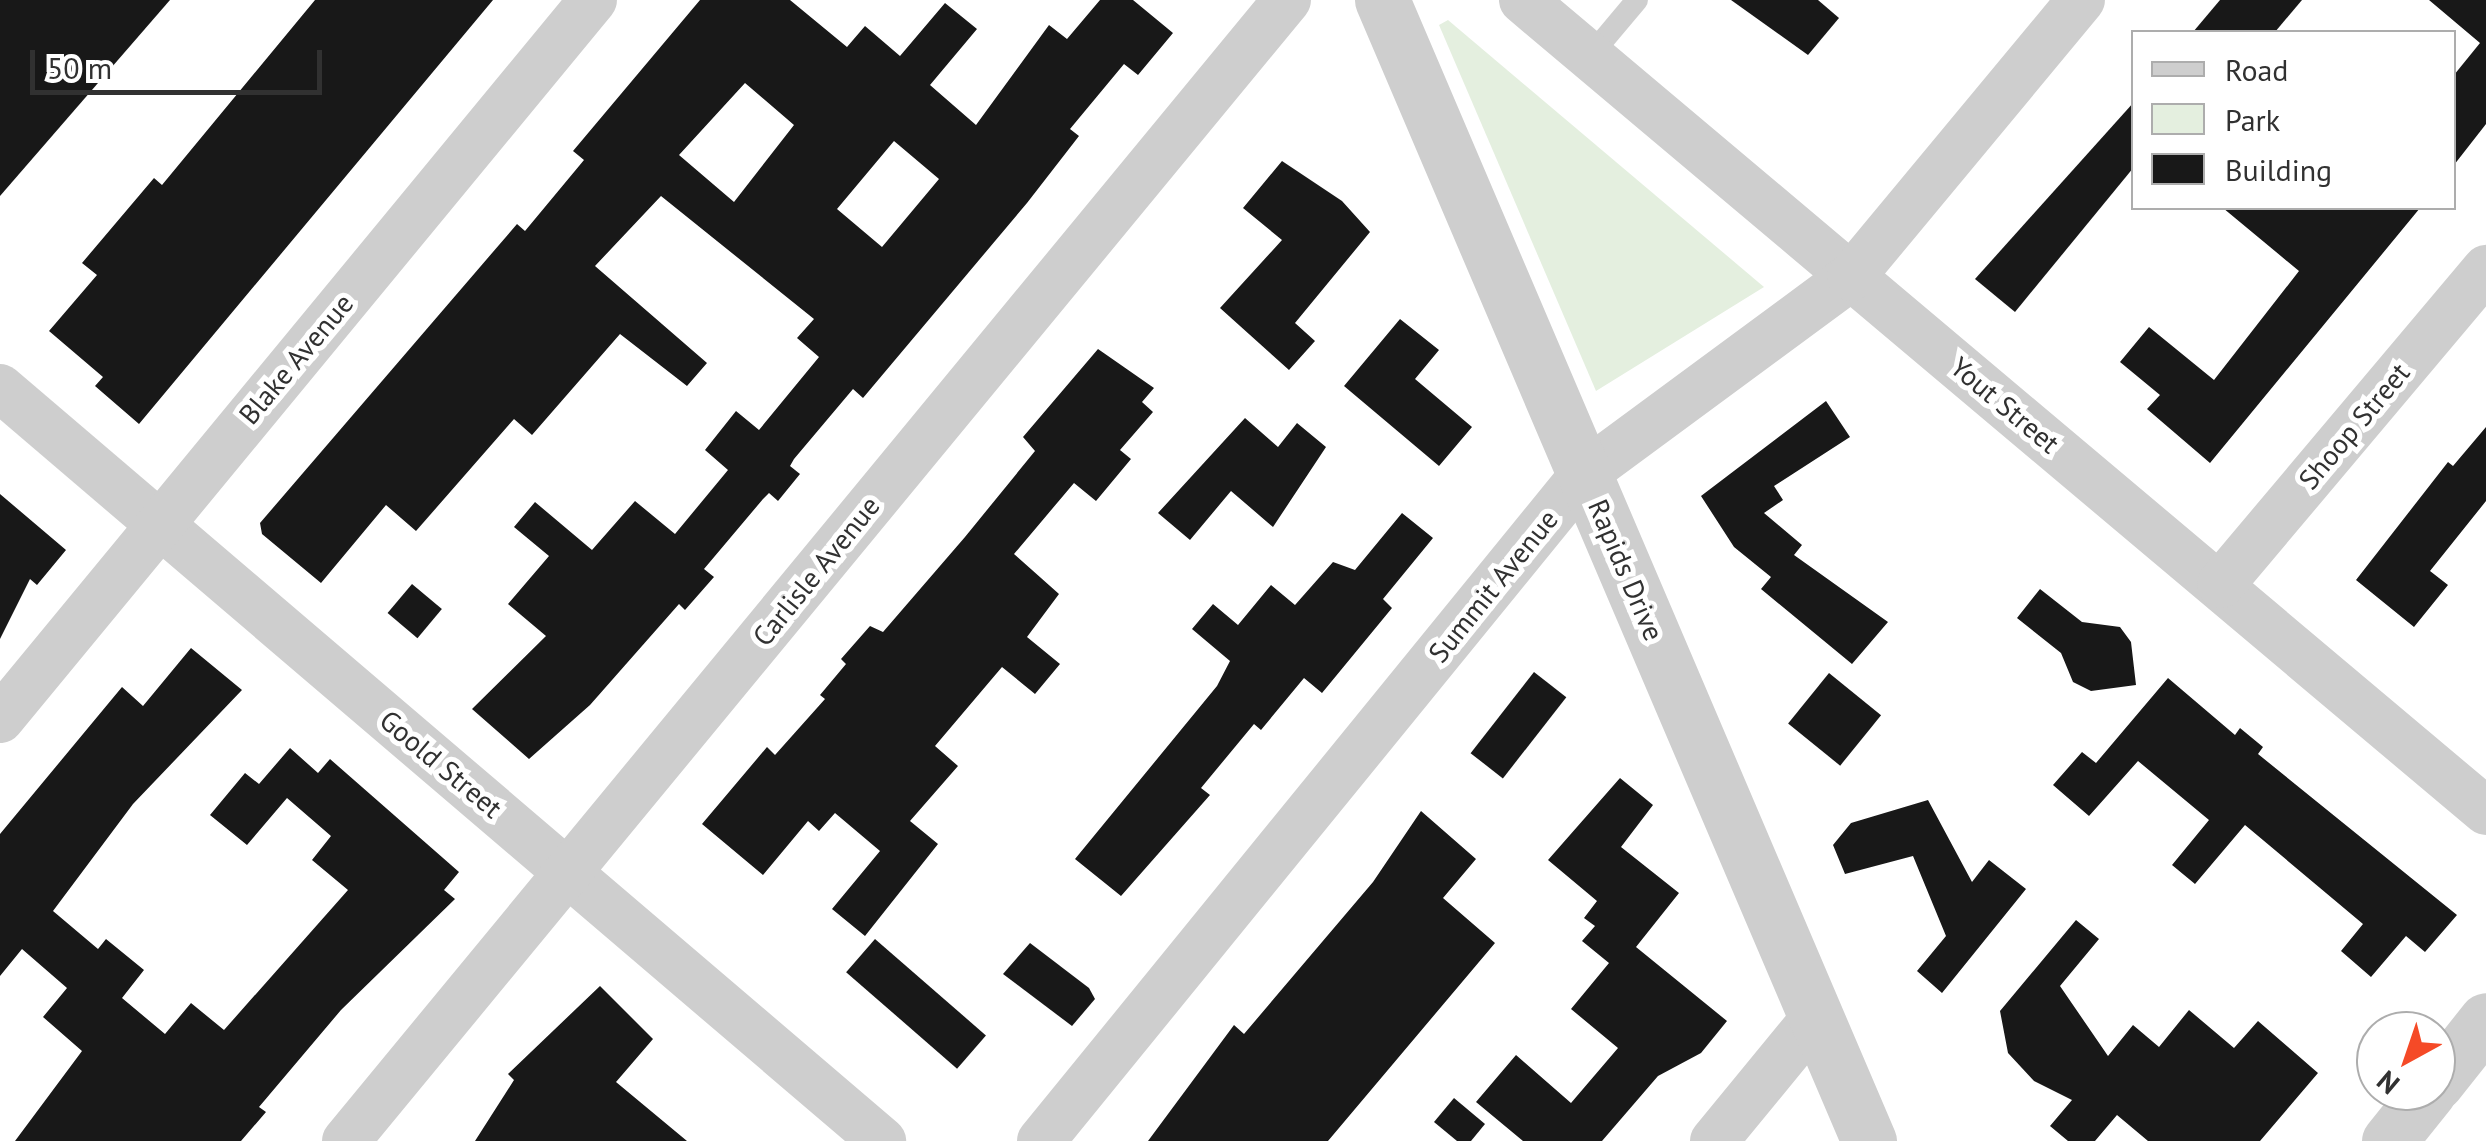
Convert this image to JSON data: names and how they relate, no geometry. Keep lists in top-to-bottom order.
{
  "streets": {
    "street": [
      "Blake Avenue",
      "Yout Street",
      "Shoop Street",
      "Rapids Drive",
      "Carlisle Avenue",
      "Summit Avenue",
      "Goold Street"
    ]
  },
  "crossings": [
    ["Blake Avenue", "Goold Street"],
    ["Yout Street", "Shoop Street"],
    ["Yout Street", "Summit Avenue"],
    ["Rapids Drive", "Summit Avenue"],
    ["Carlisle Avenue", "Goold Street"]
  ],
  "legend": ["Road", "Park", "Building"],
  "scale_bar": "50 m",
  "north": "bottom left"
}
